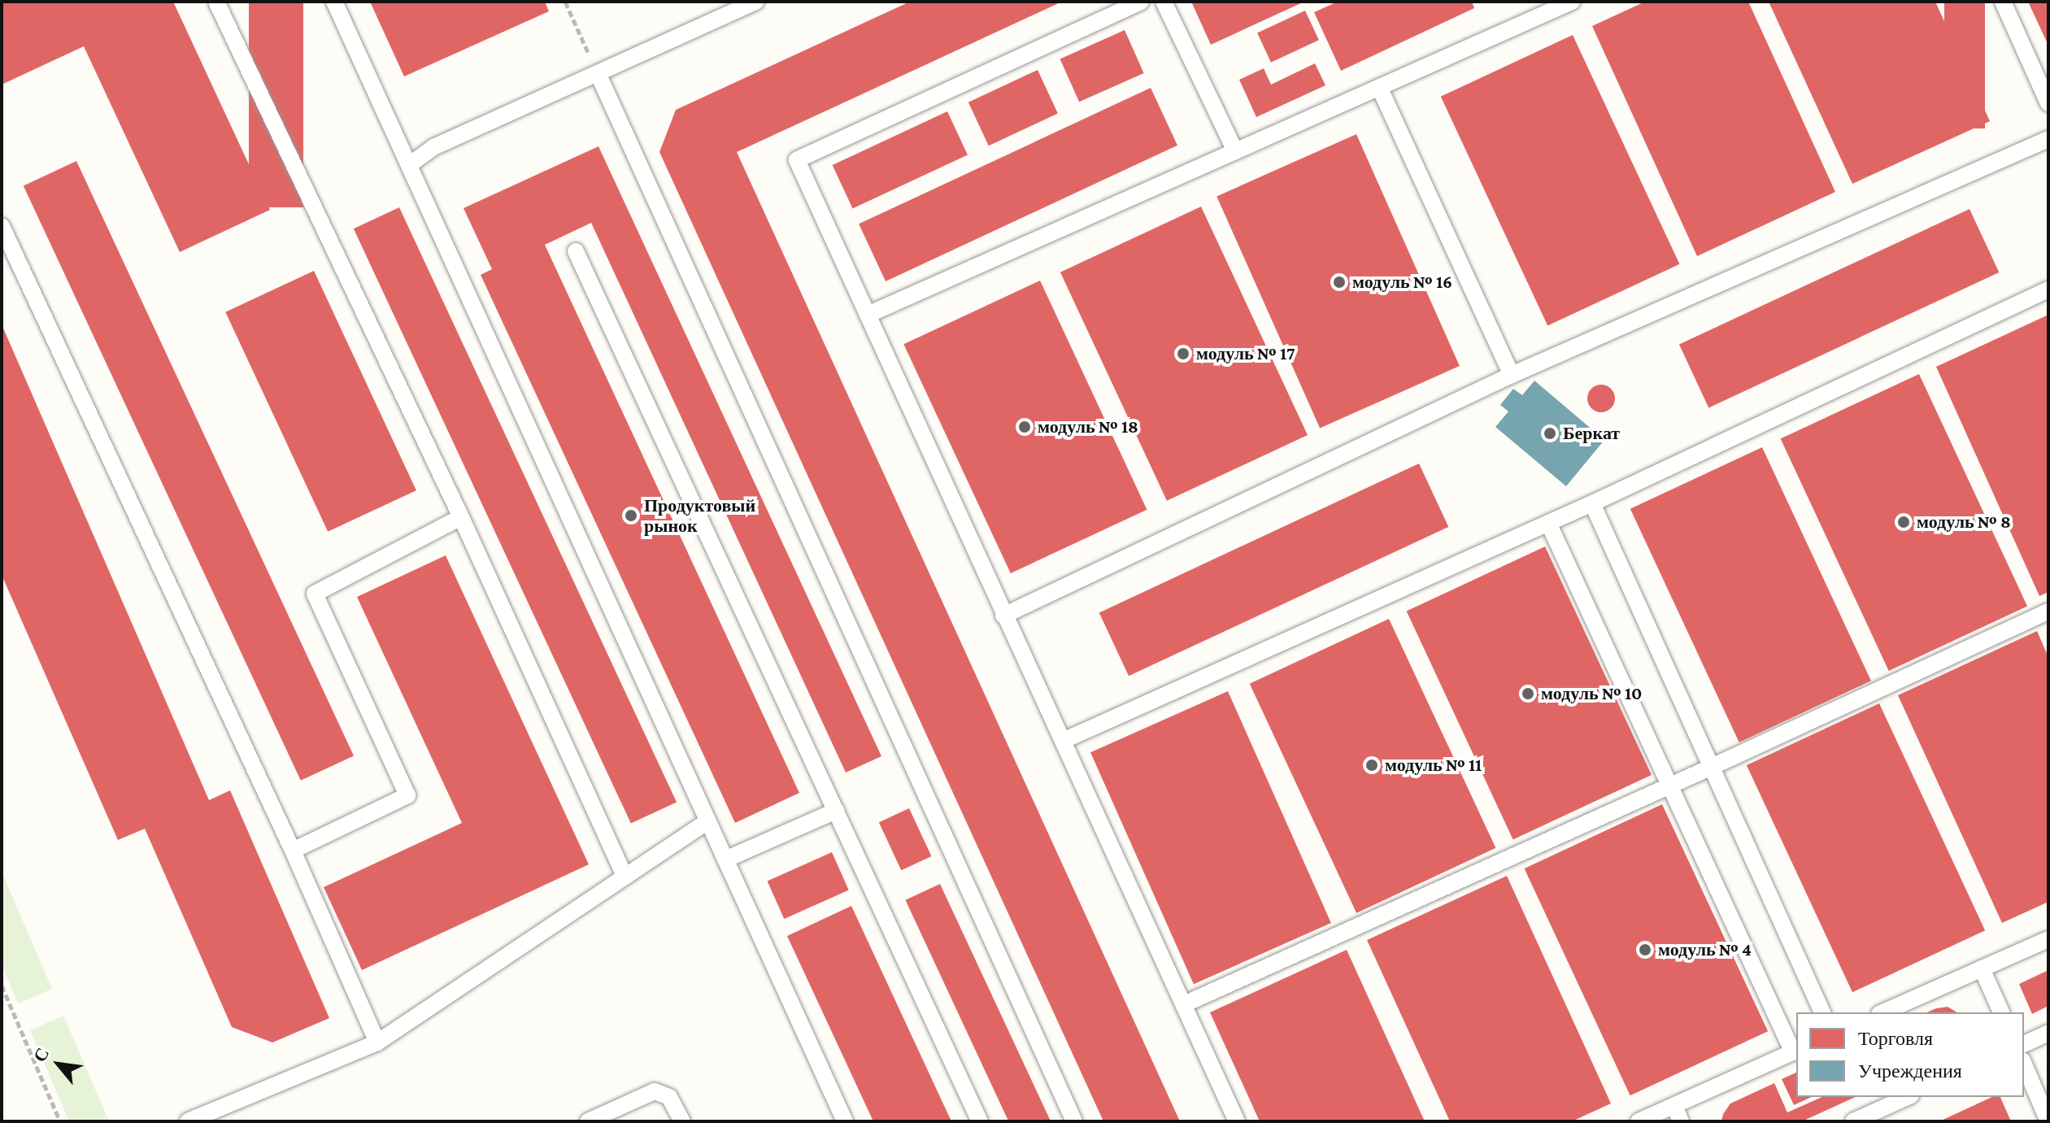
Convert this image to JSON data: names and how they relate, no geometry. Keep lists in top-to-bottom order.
{
  "places": [
    "модуль № 16",
    "модуль № 17",
    "модуль № 18",
    "Беркат",
    "Продуктовый рынок",
    "модуль № 8",
    "модуль № 10",
    "модуль № 11",
    "модуль № 4"
  ],
  "legend": ["Торговля", "Учреждения"],
  "north": "top left"
}
